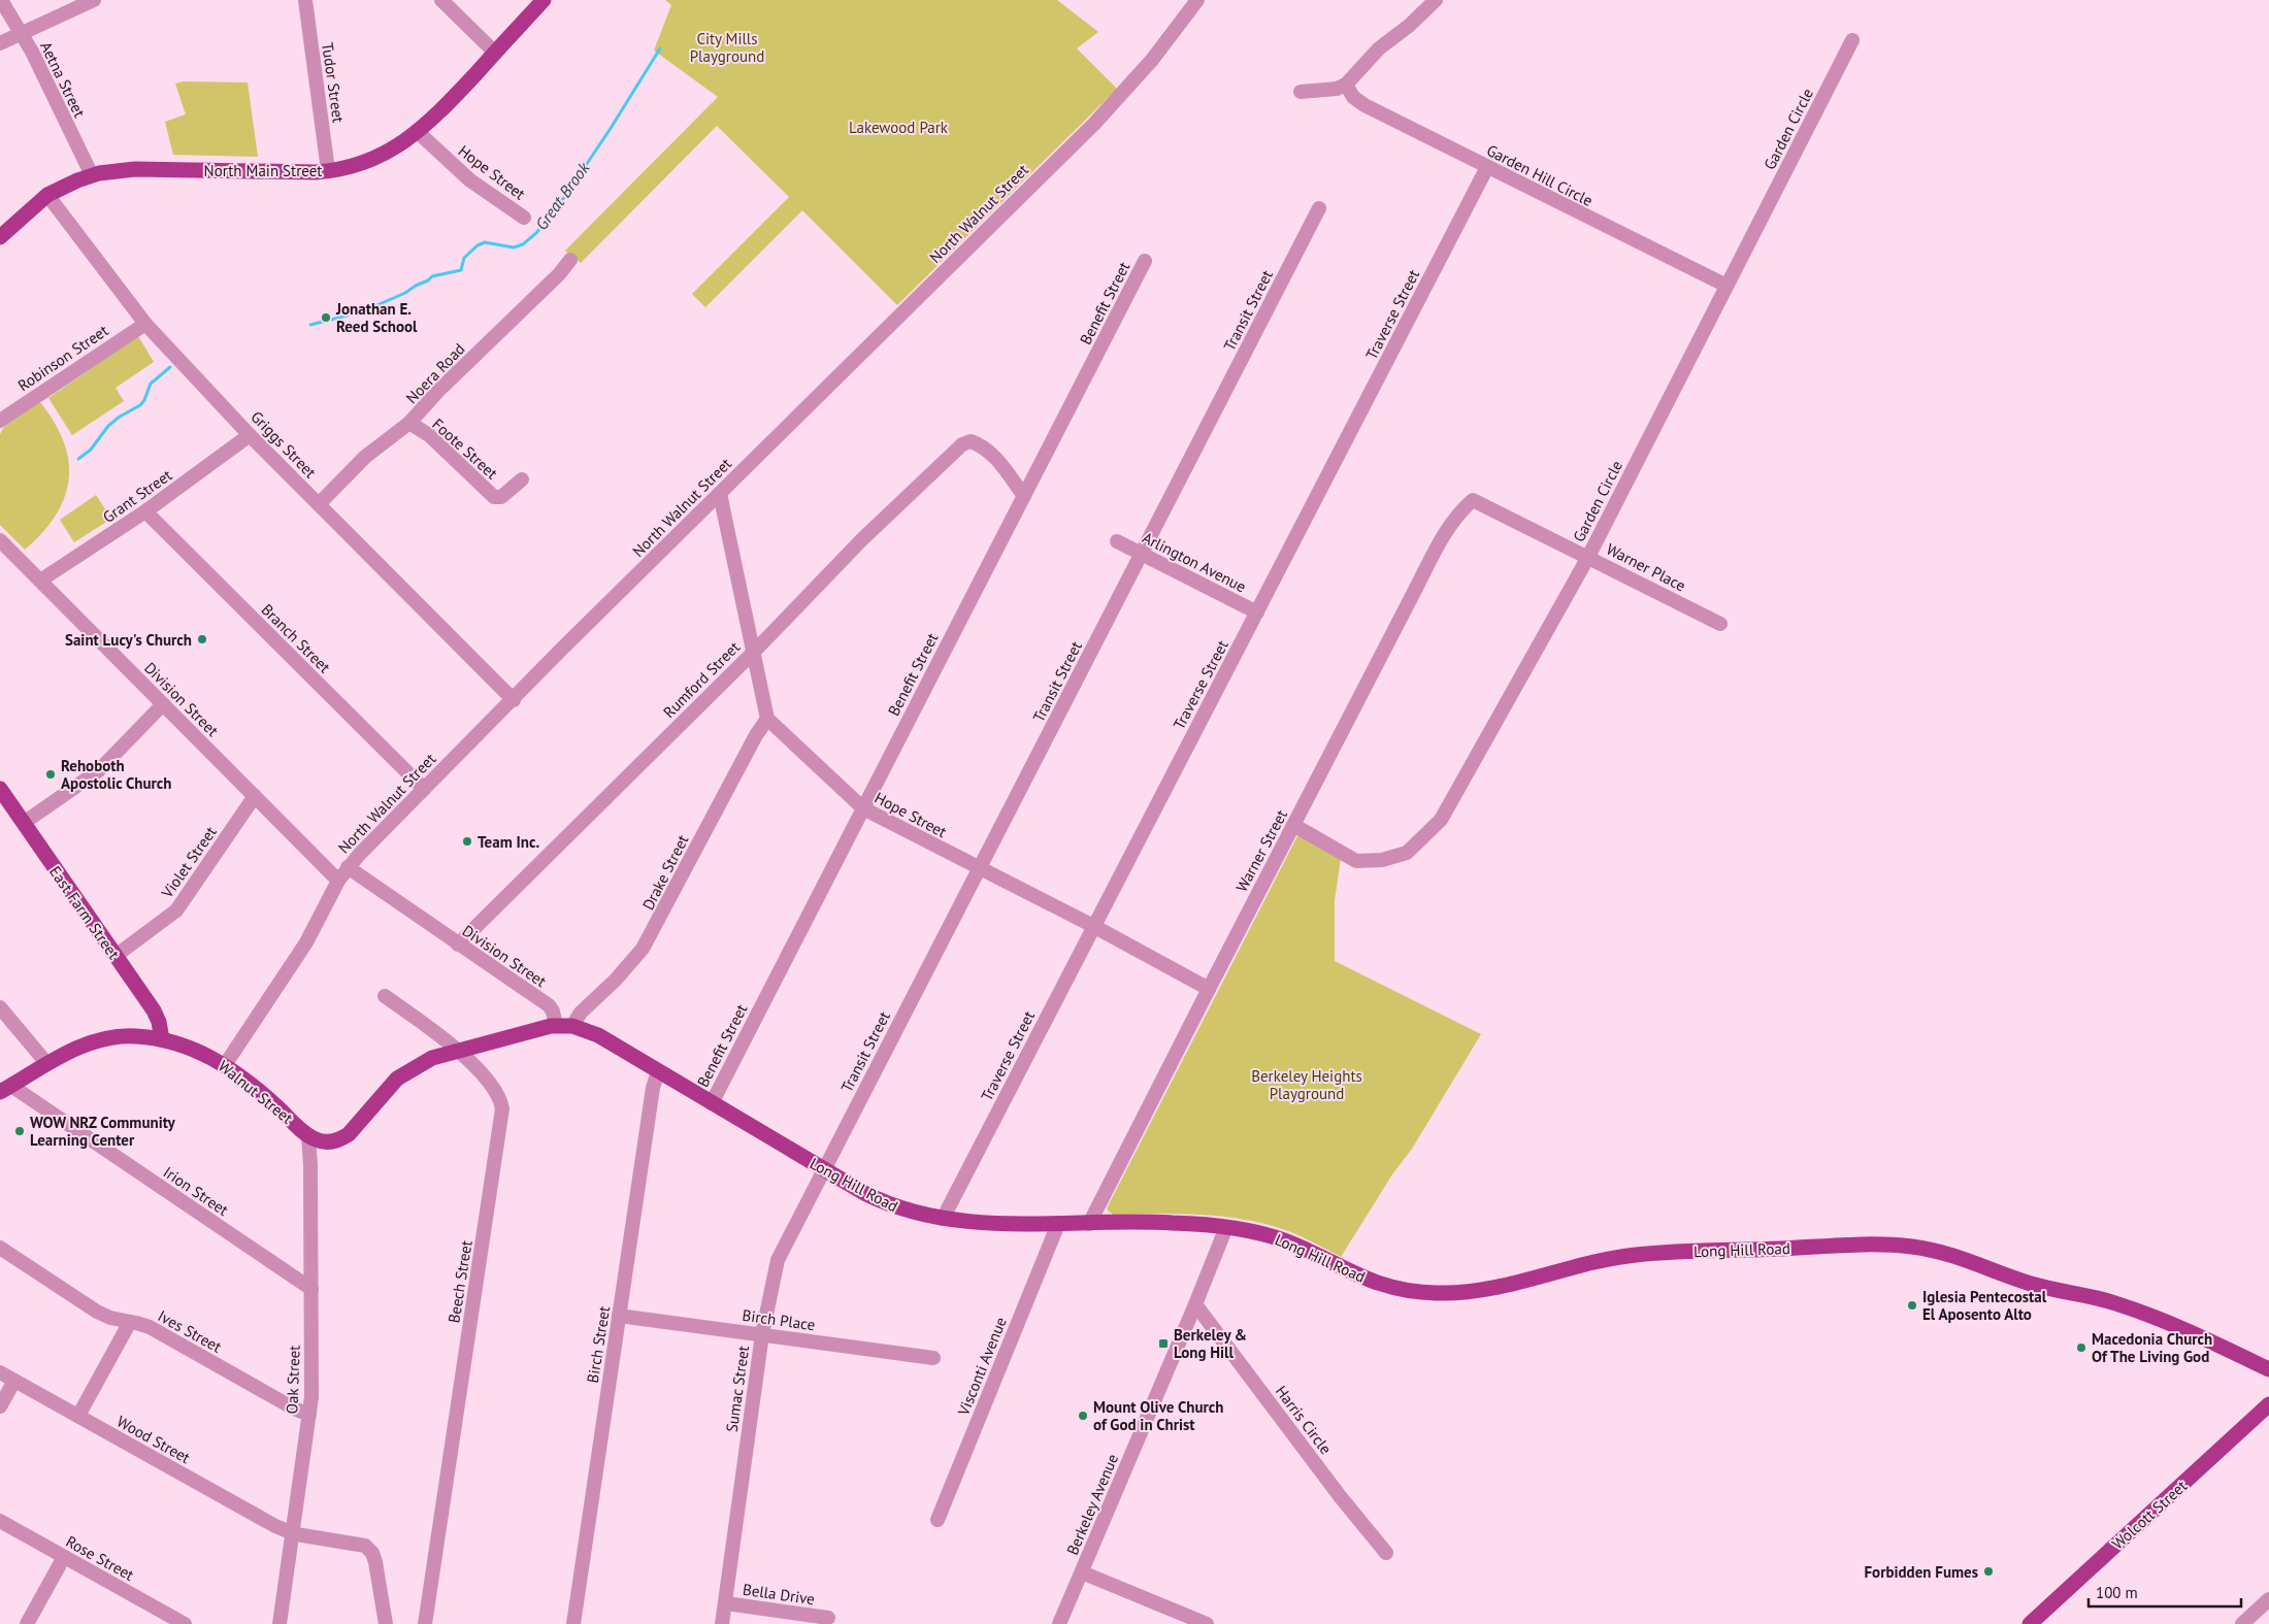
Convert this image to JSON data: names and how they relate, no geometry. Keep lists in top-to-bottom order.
{
  "streets": {
    "main road": [
      "North Main Street",
      "East Farm Street",
      "Walnut Street",
      "Long Hill Road",
      "Wolcott Street"
    ],
    "street": [
      "Aetna Street",
      "Tudor Street",
      "Garden Circle",
      "Hope Street",
      "Garden Hill Circle",
      "North Walnut Street",
      "Benefit Street",
      "Transit Street",
      "Traverse Street",
      "Robinson Street",
      "Noera Road",
      "Griggs Street",
      "Foote Street",
      "Grant Street",
      "Arlington Avenue",
      "Warner Place",
      "Branch Street",
      "Rumford Street",
      "Division Street",
      "Warner Street",
      "Violet Street",
      "Drake Street",
      "Irion Street",
      "Beech Street",
      "Birch Place",
      "Ives Street",
      "Birch Street",
      "Visconti Avenue",
      "Oak Street",
      "Sumac Street",
      "Harris Circle",
      "Wood Street",
      "Berkeley Avenue",
      "Rose Street",
      "Bella Drive"
    ]
  },
  "crossings": [
    ["Aetna Street", "North Main Street"],
    ["Tudor Street", "North Main Street"],
    ["Garden Circle", "Garden Hill Circle"],
    ["Garden Circle", "Warner Place"],
    ["Garden Circle", "Warner Street"],
    ["North Main Street", "Hope Street"],
    ["North Main Street", "Griggs Street"],
    ["Hope Street", "Benefit Street"],
    ["Hope Street", "Transit Street"],
    ["Hope Street", "Traverse Street"],
    ["Hope Street", "Warner Street"],
    ["Hope Street", "Drake Street"],
    ["Garden Hill Circle", "Traverse Street"],
    ["North Walnut Street", "Griggs Street"],
    ["North Walnut Street", "Branch Street"],
    ["North Walnut Street", "Division Street"],
    ["North Walnut Street", "Walnut Street"],
    ["Benefit Street", "Rumford Street"],
    ["Benefit Street", "Long Hill Road"],
    ["Transit Street", "Arlington Avenue"],
    ["Transit Street", "Long Hill Road"],
    ["Transit Street", "Sumac Street"],
    ["Traverse Street", "Arlington Avenue"],
    ["Traverse Street", "Long Hill Road"],
    ["Robinson Street", "Griggs Street"],
    ["Noera Road", "Griggs Street"],
    ["Noera Road", "Foote Street"],
    ["Griggs Street", "Grant Street"],
    ["Grant Street", "Branch Street"],
    ["Grant Street", "Division Street"],
    ["Warner Place", "Warner Street"],
    ["Rumford Street", "Division Street"],
    ["Division Street", "Violet Street"],
    ["Division Street", "Long Hill Road"],
    ["Warner Street", "Long Hill Road"],
    ["Violet Street", "East Farm Street"],
    ["Drake Street", "Long Hill Road"],
    ["East Farm Street", "Walnut Street"],
    ["Walnut Street", "Long Hill Road"],
    ["Walnut Street", "Irion Street"],
    ["Walnut Street", "Oak Street"],
    ["Long Hill Road", "Beech Street"],
    ["Long Hill Road", "Birch Street"],
    ["Long Hill Road", "Visconti Avenue"],
    ["Long Hill Road", "Oak Street"],
    ["Long Hill Road", "Sumac Street"],
    ["Long Hill Road", "Berkeley Avenue"],
    ["Irion Street", "Oak Street"],
    ["Birch Place", "Birch Street"],
    ["Birch Place", "Sumac Street"],
    ["Ives Street", "Oak Street"],
    ["Oak Street", "Wood Street"],
    ["Sumac Street", "Bella Drive"],
    ["Harris Circle", "Berkeley Avenue"]
  ],
  "water": ["Great Brook"],
  "parks": ["City Mills Playground", "Lakewood Park", "Berkeley Heights Playground"],
  "places": {
    "other": [
      "Jonathan E. Reed School",
      "Saint Lucy's Church",
      "Rehoboth Apostolic Church",
      "Team Inc.",
      "WOW NRZ Community Learning Center",
      "Iglesia Pentecostal El Aposento Alto",
      "Macedonia Church Of The Living God",
      "Mount Olive Church of God in Christ",
      "Forbidden Fumes"
    ],
    "transit": ["Berkeley & Long Hill"]
  },
  "scale_bar": "100 m"
}
